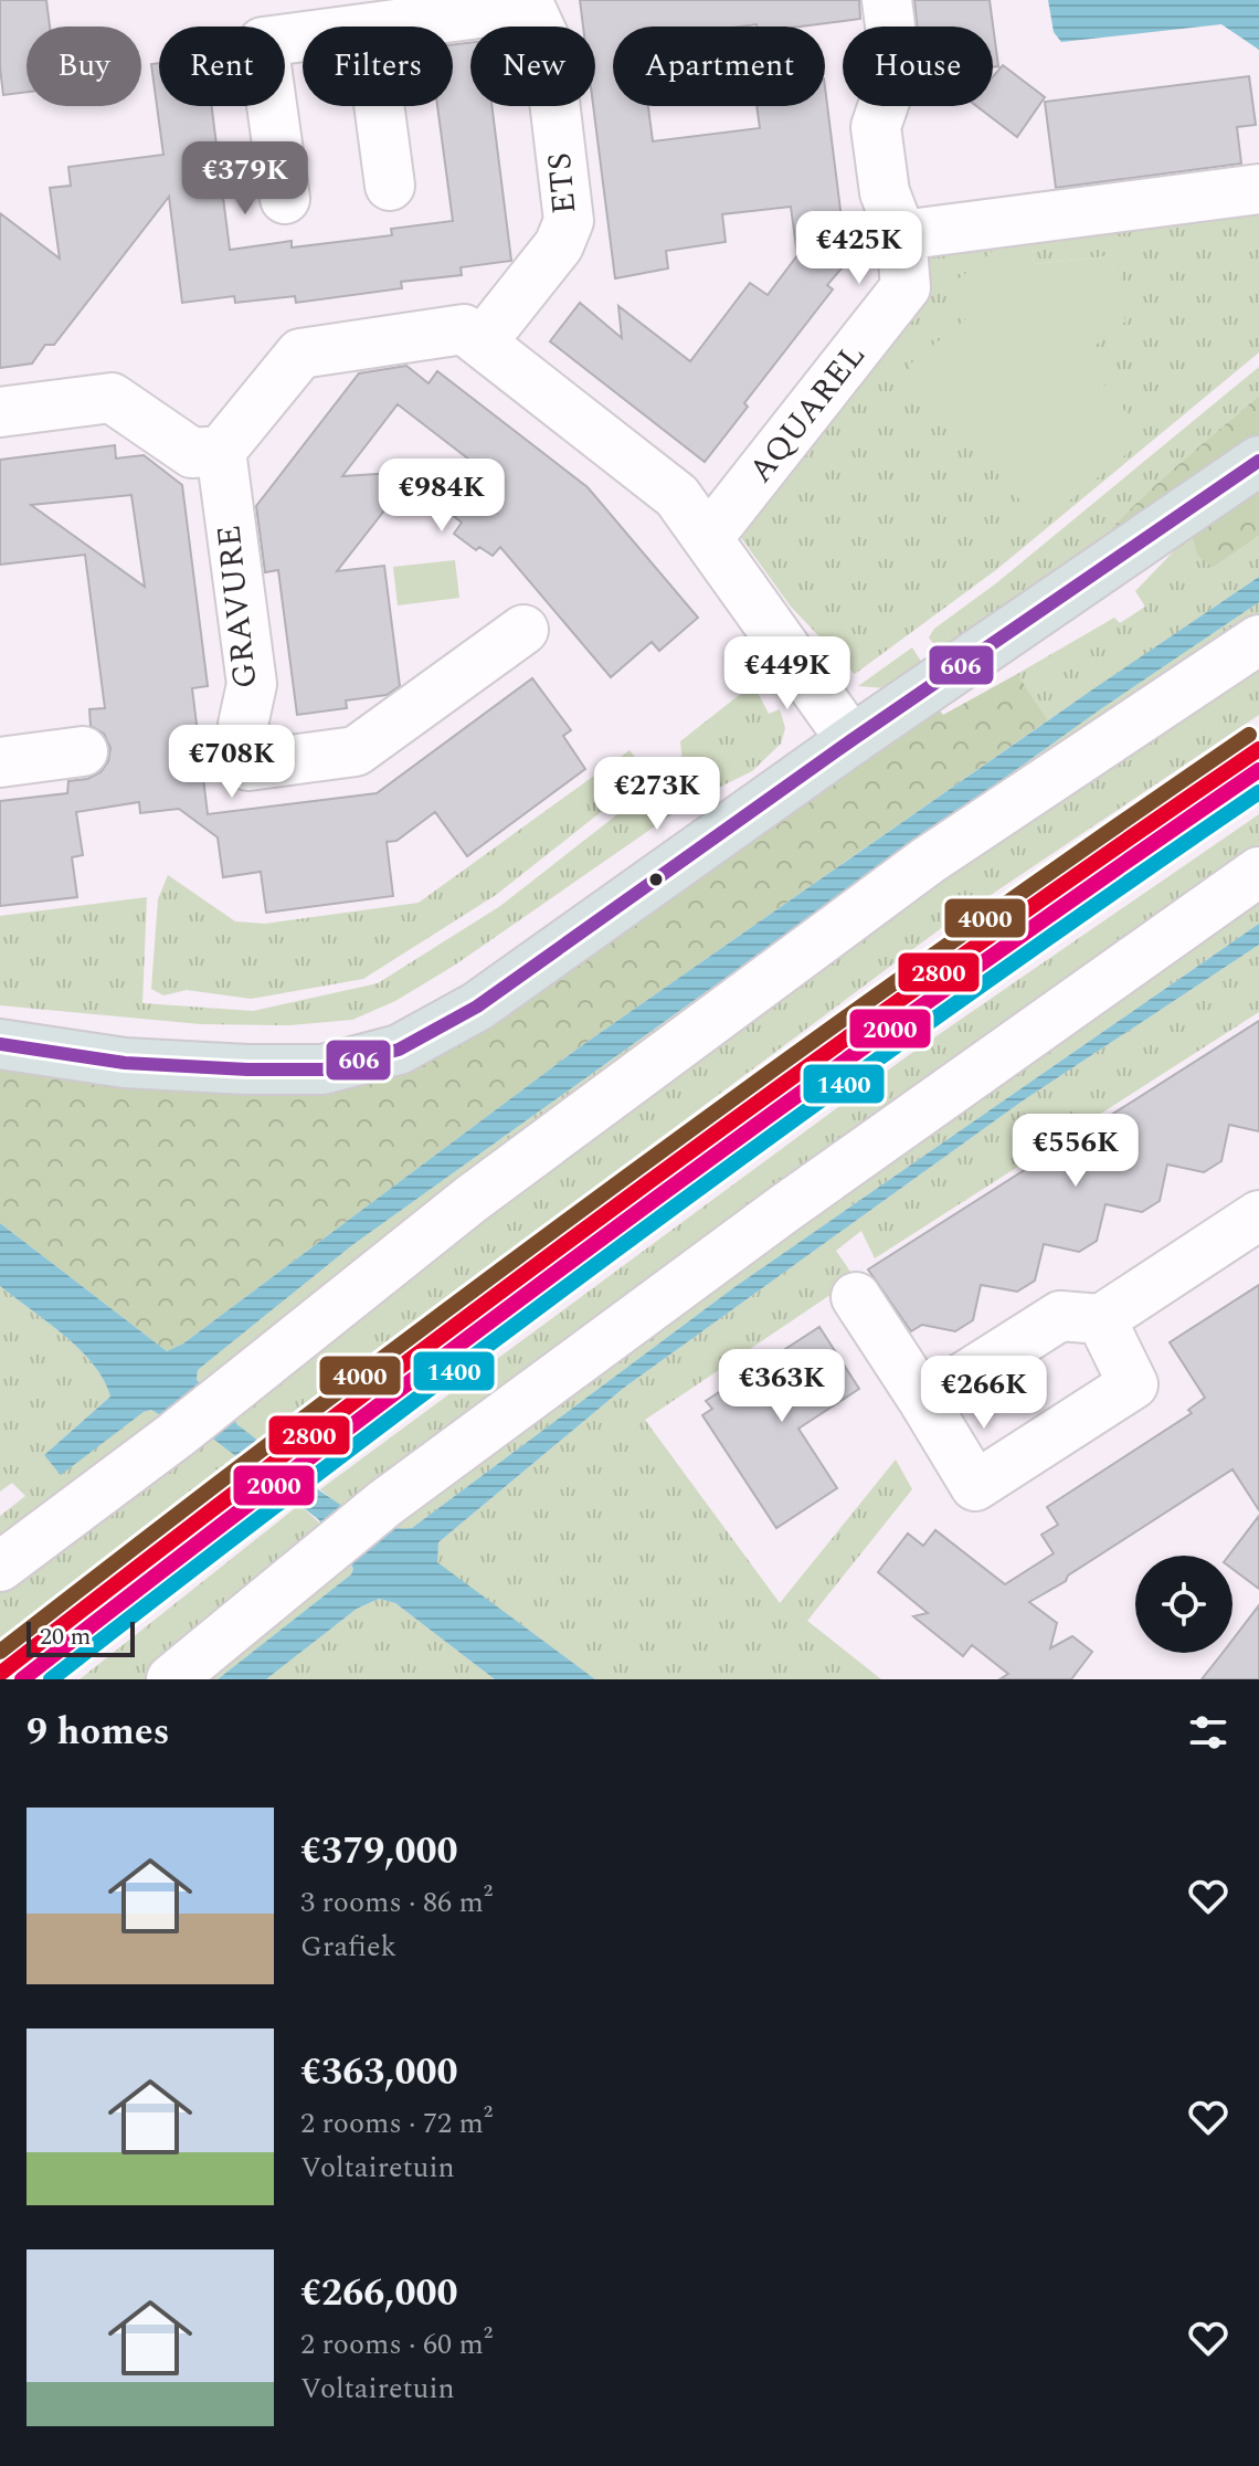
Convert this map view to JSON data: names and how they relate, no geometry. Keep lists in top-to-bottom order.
{
  "streets": {
    "street": ["ETS", "AQUAREL", "GRAVURE"]
  },
  "lines": [
    "transit line 606",
    "transit line 4000",
    "transit line 2800",
    "transit line 2000",
    "transit line 1400"
  ],
  "scale_bar": "20 m",
  "page": {
    "chip": [
      "Buy",
      "Rent",
      "Filters",
      "New",
      "Apartment",
      "House"
    ],
    "price": [
      "€379K",
      "€425K",
      "€984K",
      "€449K",
      "€708K",
      "€273K",
      "€556K",
      "€363K",
      "€266K"
    ],
    "scale": "20 m",
    "heading": "9 homes",
    "list": [
      {
        "name": "€379,000",
        "note": "3 rooms · 86 m² · Grafiek"
      },
      {
        "name": "€363,000",
        "note": "2 rooms · 72 m² · Voltairetuin"
      },
      {
        "name": "€266,000",
        "note": "2 rooms · 60 m² · Voltairetuin"
      }
    ]
  }
}
